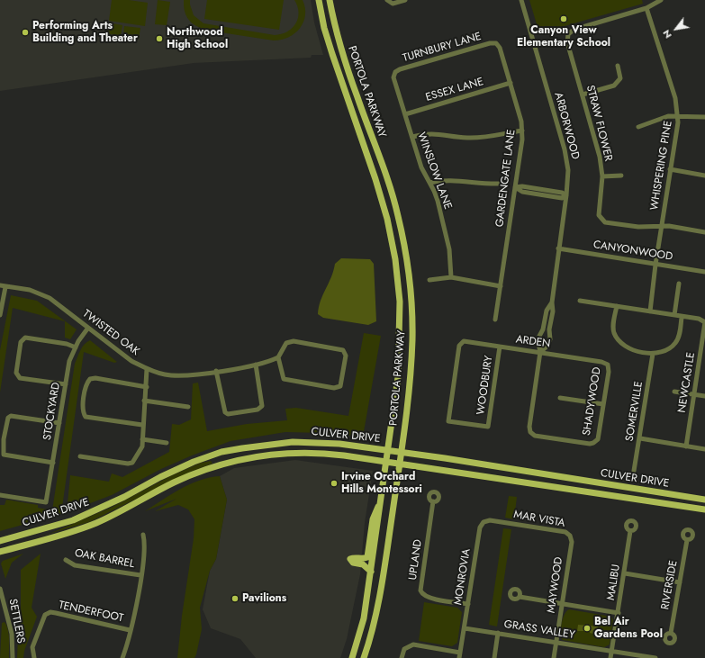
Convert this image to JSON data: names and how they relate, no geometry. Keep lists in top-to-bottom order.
{
  "streets": {
    "main road": ["PORTOLA PARKWAY", "CULVER DRIVE"],
    "street": [
      "TURNBURY LANE",
      "ESSEX LANE",
      "STRAW FLOWER",
      "ARBORWOOD",
      "WHISPERING PINE",
      "WINSLOW LANE",
      "GARDENGATE LANE",
      "CANYONWOOD",
      "TWISTED OAK",
      "ARDEN",
      "NEWCASTLE",
      "WOODBURY",
      "SHADYWOOD",
      "STOCKYARD",
      "SOMERVILLE",
      "MAR VISTA",
      "OAK BARREL",
      "UPLAND",
      "MONROVIA",
      "MALIBU",
      "MAYWOOD",
      "RIVERSIDE",
      "TENDERFOOT",
      "SETTLERS",
      "GRASS VALLEY"
    ]
  },
  "crossings": [
    ["TURNBURY LANE", "WINSLOW LANE"],
    ["TURNBURY LANE", "GARDENGATE LANE"],
    ["ESSEX LANE", "WINSLOW LANE"],
    ["ESSEX LANE", "GARDENGATE LANE"],
    ["PORTOLA PARKWAY", "CULVER DRIVE"],
    ["STRAW FLOWER", "WHISPERING PINE"],
    ["ARBORWOOD", "CANYONWOOD"],
    ["ARBORWOOD", "ARDEN"],
    ["ARBORWOOD", "SHADYWOOD"],
    ["WHISPERING PINE", "CANYONWOOD"],
    ["TWISTED OAK", "STOCKYARD"],
    ["ARDEN", "WOODBURY"],
    ["ARDEN", "SHADYWOOD"],
    ["MAR VISTA", "MONROVIA"],
    ["MAR VISTA", "MAYWOOD"],
    ["UPLAND", "MONROVIA"],
    ["MONROVIA", "GRASS VALLEY"],
    ["MALIBU", "GRASS VALLEY"],
    ["MAYWOOD", "GRASS VALLEY"]
  ],
  "places": [
    "Canyon View Elementary School",
    "Performing Arts Building and Theater",
    "Northwood High School",
    "Irvine Orchard Hills Montessori",
    "Pavilions",
    "Bel Air Gardens Pool"
  ],
  "north": "bottom left"
}
